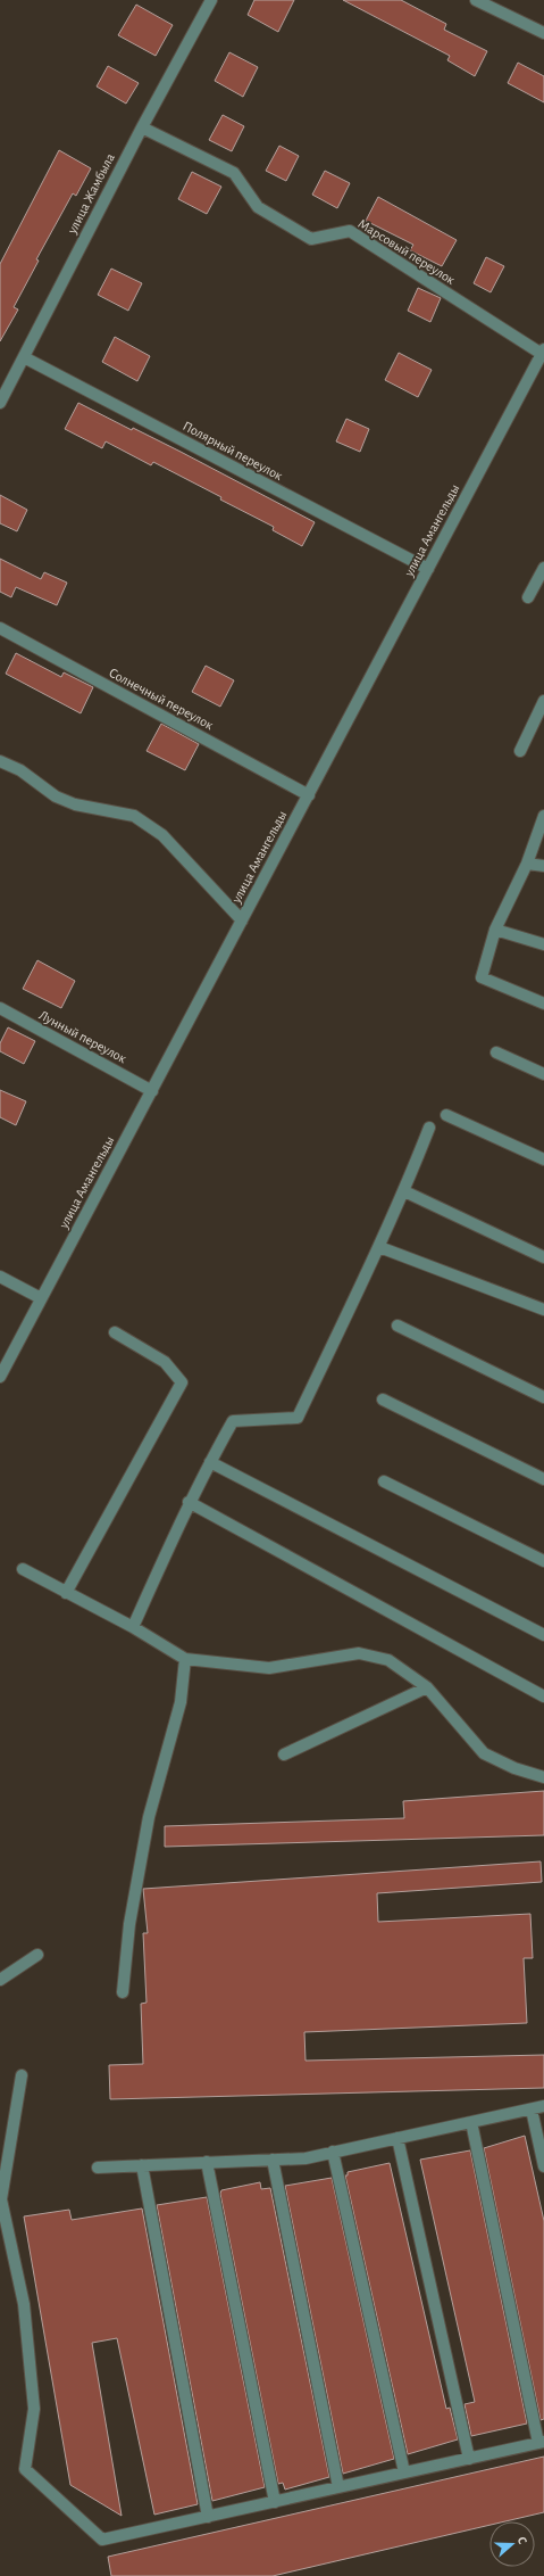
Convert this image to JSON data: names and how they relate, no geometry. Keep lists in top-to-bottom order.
{
  "streets": {
    "street": [
      "улица Жамбыла",
      "Марсовый переулок",
      "Полярный переулок",
      "улица Амангельды",
      "Солнечный переулок",
      "Лунный переулок"
    ]
  },
  "crossings": [
    ["улица Жамбыла", "Марсовый переулок"],
    ["улица Жамбыла", "Полярный переулок"],
    ["Марсовый переулок", "улица Амангельды"],
    ["Полярный переулок", "улица Амангельды"],
    ["улица Амангельды", "Солнечный переулок"],
    ["улица Амангельды", "Лунный переулок"]
  ],
  "north": "right"
}
